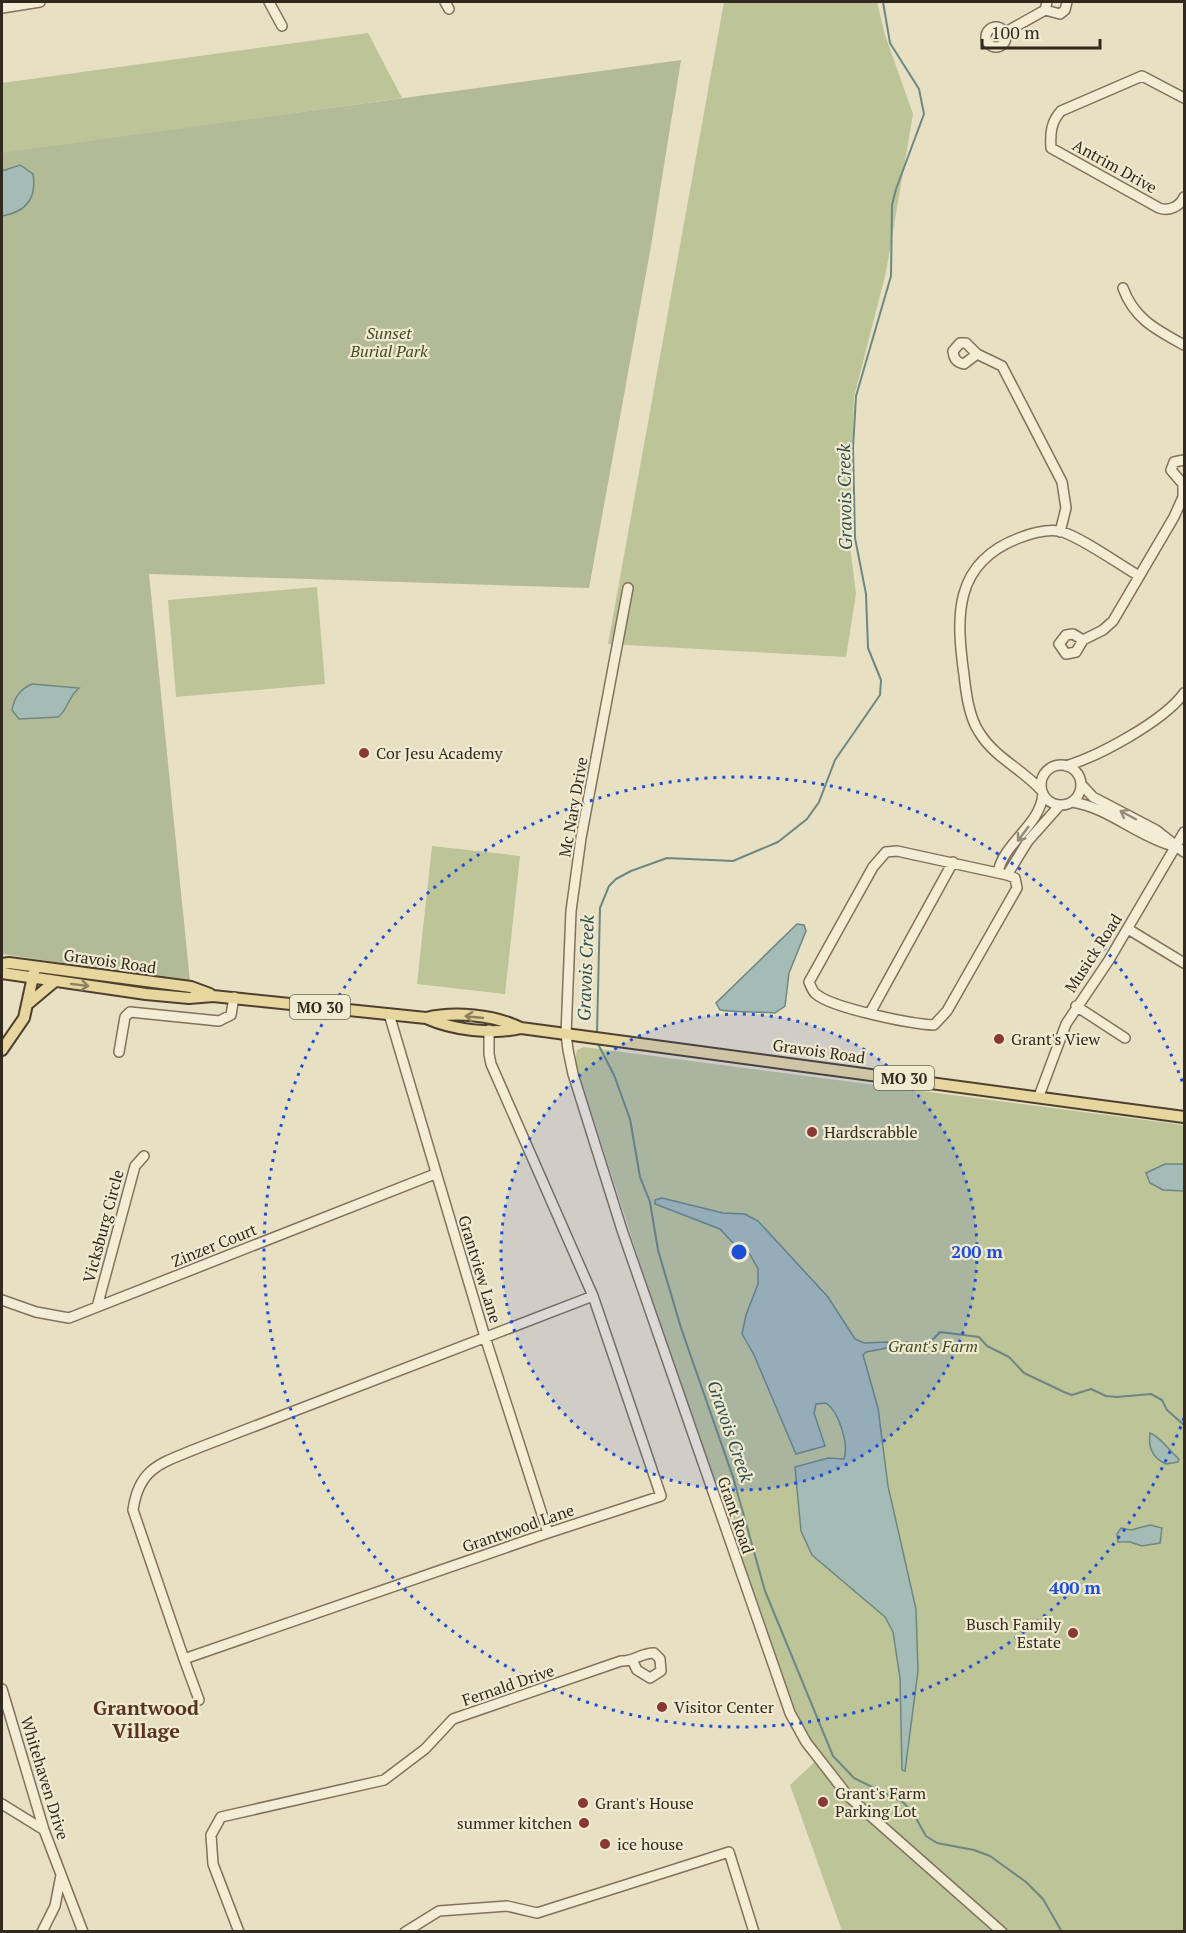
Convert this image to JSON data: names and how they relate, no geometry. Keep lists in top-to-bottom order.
{
  "streets": {
    "main road": ["Gravois Road", "MO 30"],
    "street": [
      "Antrim Drive",
      "Mc Nary Drive",
      "Musick Road",
      "Vicksburg Circle",
      "Zinzer Court",
      "Grantview Lane",
      "Grant Road",
      "Grantwood Lane",
      "Fernald Drive",
      "Whitehaven Drive"
    ]
  },
  "crossings": [
    ["Mc Nary Drive", "Gravois Road"],
    ["Mc Nary Drive", "Grant Road"],
    ["Musick Road", "Gravois Road"],
    ["Gravois Road", "Grantview Lane"],
    ["Gravois Road", "Grant Road"],
    ["Gravois Road", "Grantwood Lane"],
    ["Vicksburg Circle", "Zinzer Court"],
    ["Zinzer Court", "Grantview Lane"],
    ["Grantview Lane", "Grantwood Lane"]
  ],
  "districts": ["Grantwood Village"],
  "water": ["Gravois Creek"],
  "parks": ["Sunset Burial Park", "Grant's Farm"],
  "places": [
    "Cor Jesu Academy",
    "Grant's View",
    "Hardscrabble",
    "Busch Family Estate",
    "Visitor Center",
    "Grant's Farm Parking Lot",
    "Grant's House",
    "summer kitchen",
    "ice house"
  ],
  "scale_bar": "100 m",
  "rings": ["200 m", "400 m"]
}
